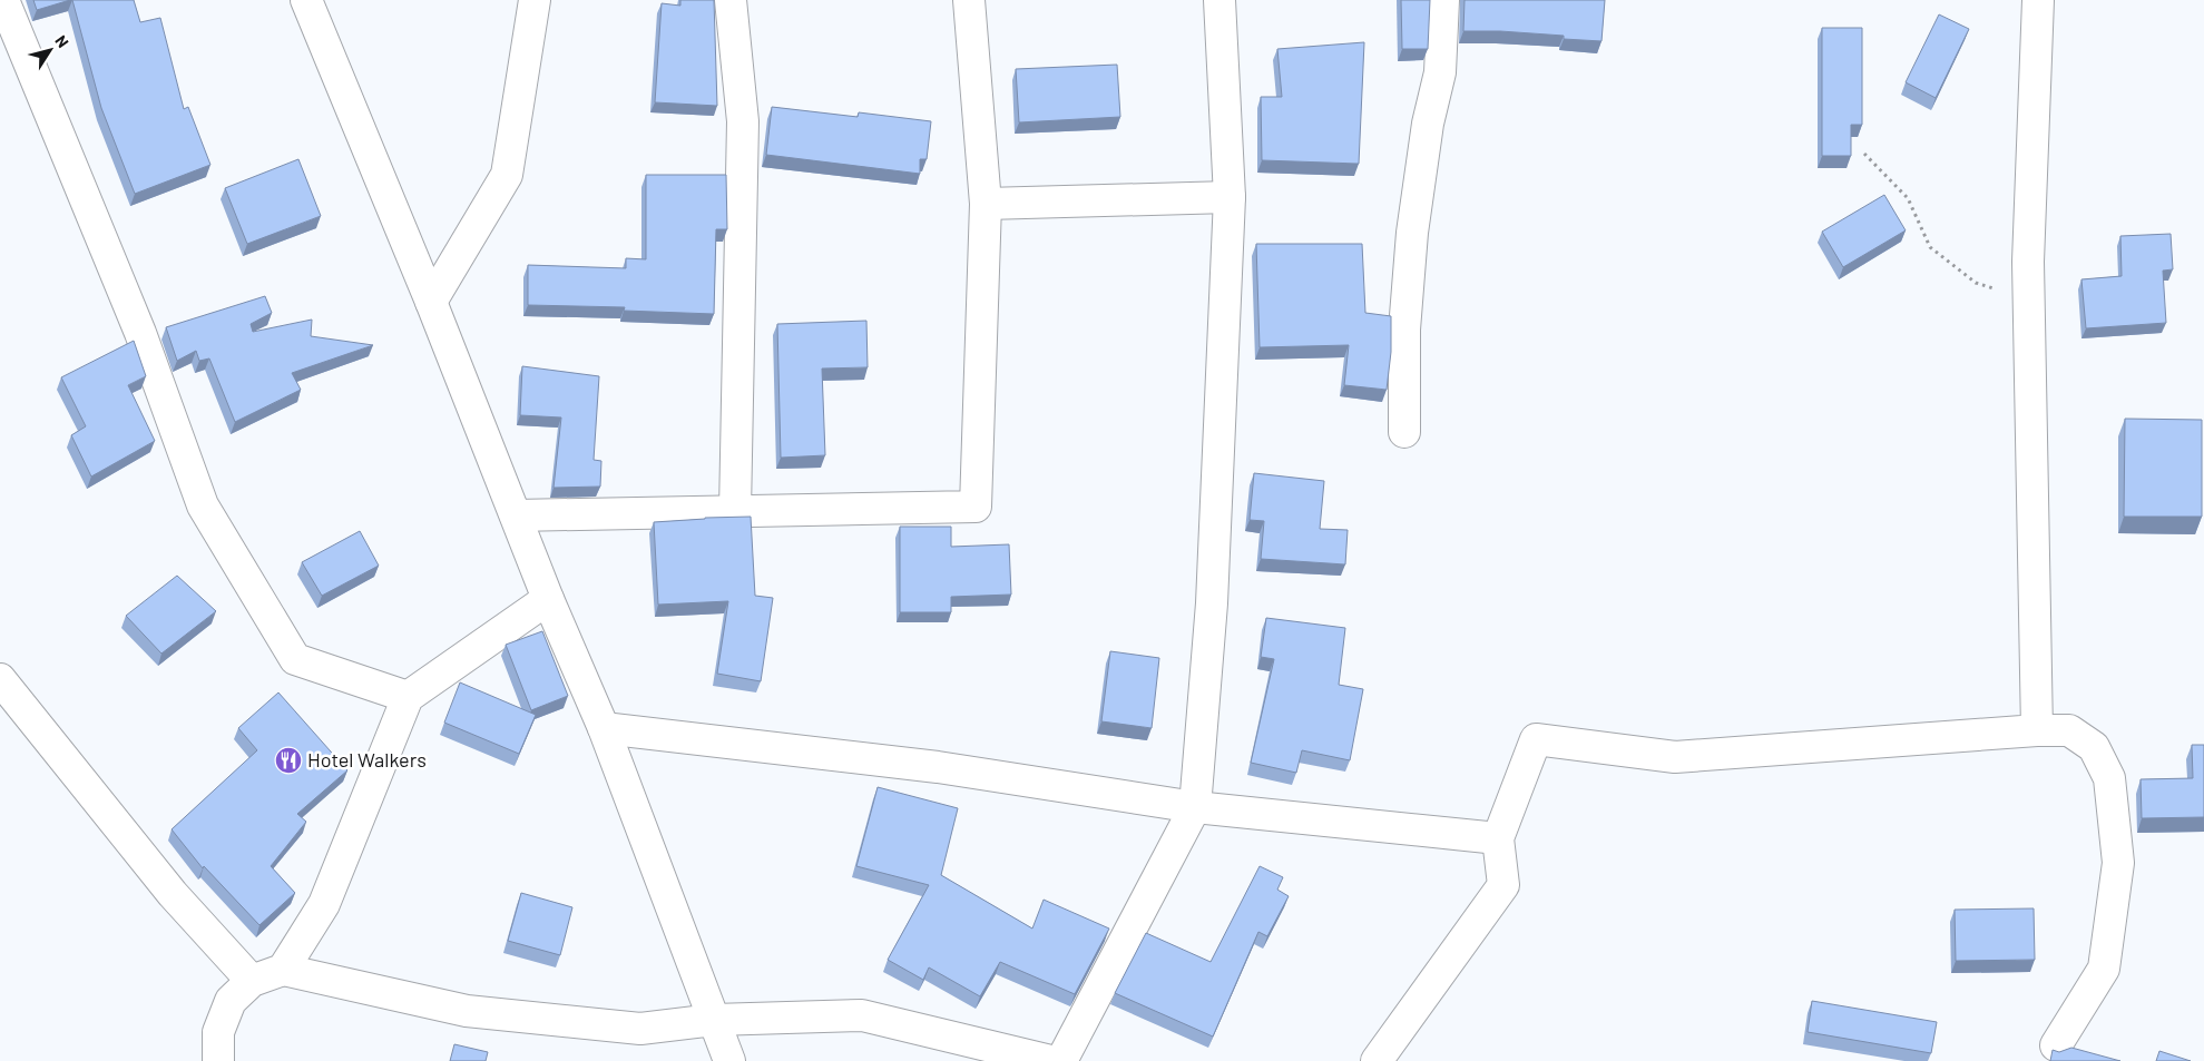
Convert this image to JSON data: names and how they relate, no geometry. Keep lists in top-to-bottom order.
{
  "places": {
    "restaurant": ["Hotel Walkers"]
  },
  "north": "top right"
}
